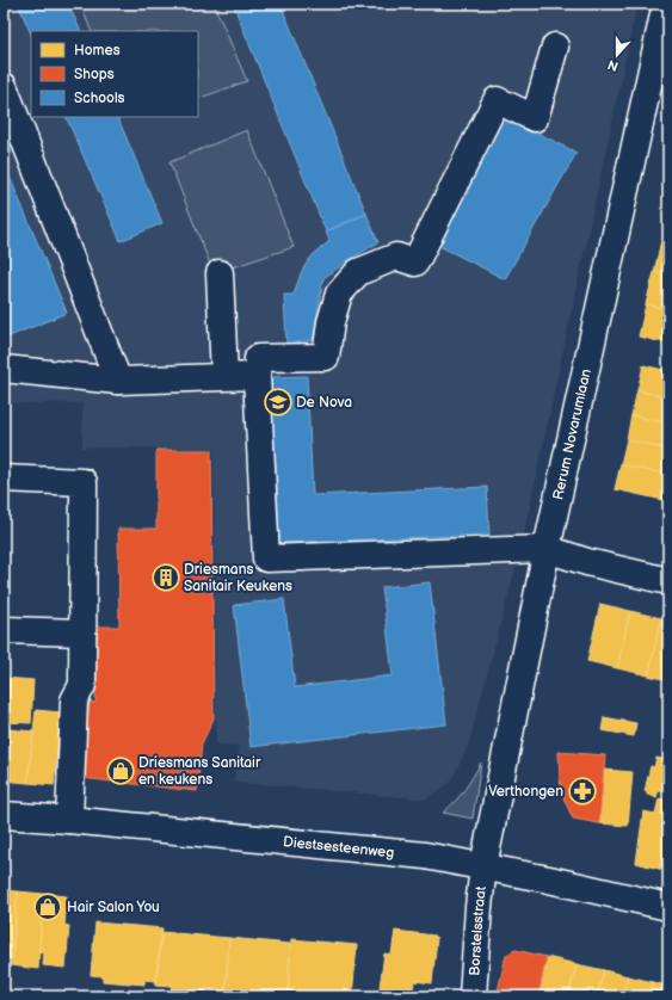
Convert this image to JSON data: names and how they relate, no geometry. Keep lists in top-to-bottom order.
{
  "streets": {
    "street": ["Rerum Novarumlaan", "Diestsesteenweg", "Borstelsstraat"]
  },
  "crossings": [
    ["Rerum Novarumlaan", "Diestsesteenweg"],
    ["Rerum Novarumlaan", "Borstelsstraat"],
    ["Diestsesteenweg", "Borstelsstraat"]
  ],
  "places": {
    "school or university": ["De Nova"],
    "building": ["Driesmans Sanitair Keukens"],
    "shop": ["Driesmans Sanitair en keukens", "Hair Salon You"],
    "pharmacy": ["Verthongen"]
  },
  "legend": ["Homes", "Shops", "Schools"],
  "north": "bottom"
}
